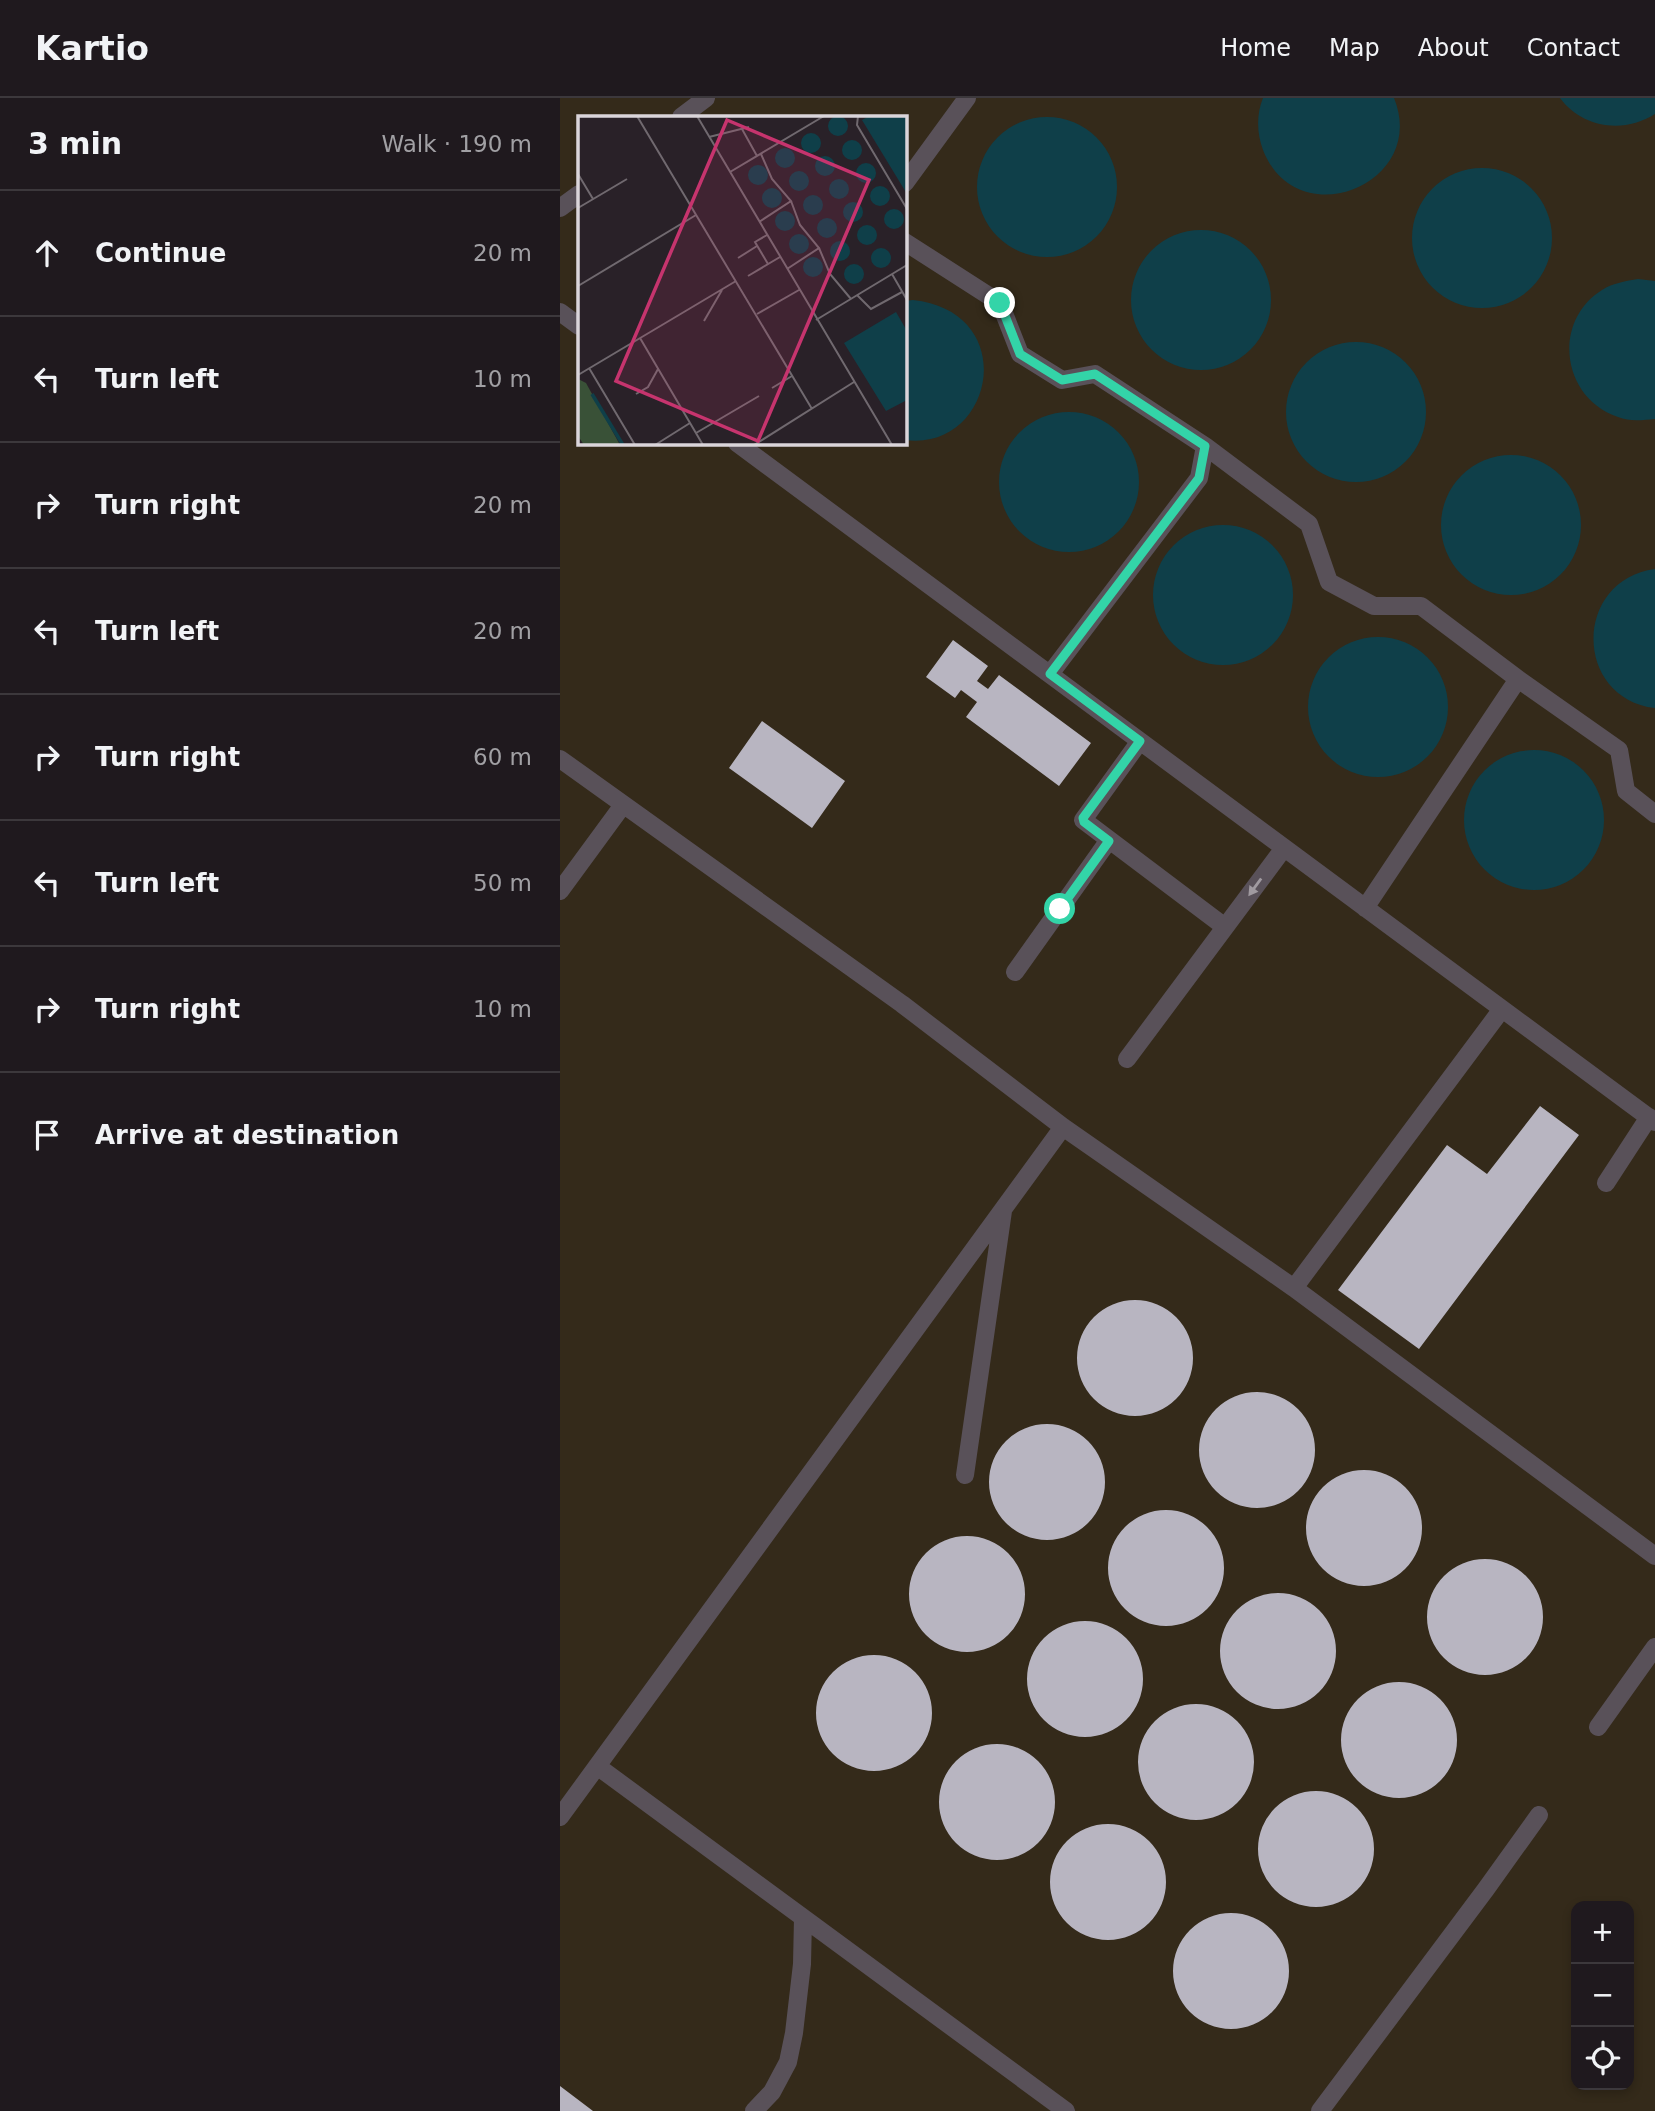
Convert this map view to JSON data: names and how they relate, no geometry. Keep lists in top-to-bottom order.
{
  "page": {
    "header": "Kartio",
    "nav": [
      "Home",
      "Map",
      "About",
      "Contact"
    ],
    "heading": ["3 min", "Walk · 190 m"],
    "list": [
      ["Continue", "20 m"],
      ["Turn left", "10 m"],
      ["Turn right", "20 m"],
      ["Turn left", "20 m"],
      ["Turn right", "60 m"],
      ["Turn left", "50 m"],
      ["Turn right", "10 m"],
      "Arrive at destination"
    ],
    "map_buttons": ["+", "−"]
  }
}
